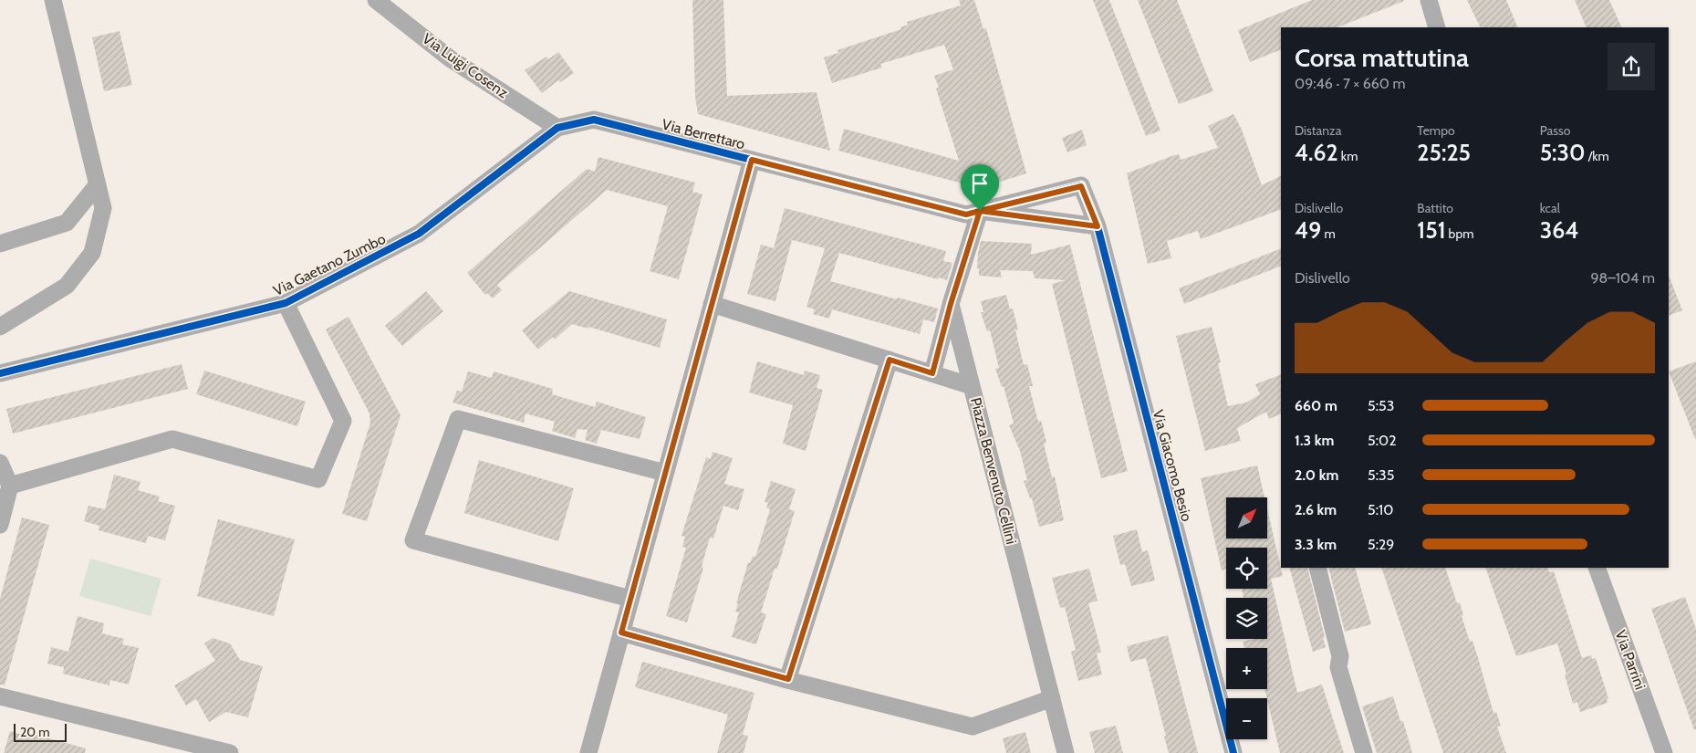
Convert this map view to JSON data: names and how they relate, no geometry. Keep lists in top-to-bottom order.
{
  "streets": {
    "street": [
      "Via Luigi Cosenz",
      "Via Berrettaro",
      "Via Gaetano Zumbo",
      "Via Giacomo Besio",
      "Piazza Benvenuto Cellini",
      "Via Parrini"
    ]
  },
  "crossings": [
    ["Via Luigi Cosenz", "Via Berrettaro"],
    ["Via Luigi Cosenz", "Via Gaetano Zumbo"],
    ["Via Berrettaro", "Via Gaetano Zumbo"],
    ["Via Berrettaro", "Via Giacomo Besio"]
  ],
  "scale_bar": "20 m",
  "north": "top right",
  "page": {
    "heading": ["Corsa mattutina", "09:46 · 7 × 660 m"],
    "stats": [
      ["Distanza", "4.62 km"],
      ["Tempo", "25:25"],
      ["Passo", "5:30 /km"],
      ["Dislivello", "49 m"],
      ["Battito", "151 bpm"],
      ["kcal", "364"]
    ],
    "chart": ["Dislivello", "98–104 m"],
    "list": [
      {
        "name": "660 m",
        "note": "5:53"
      },
      {
        "name": "1.3 km",
        "note": "5:02"
      },
      {
        "name": "2.0 km",
        "note": "5:35"
      },
      {
        "name": "2.6 km",
        "note": "5:10"
      },
      {
        "name": "3.3 km",
        "note": "5:29"
      }
    ],
    "map_buttons": ["+", "−"],
    "scale": "20 m"
  }
}
